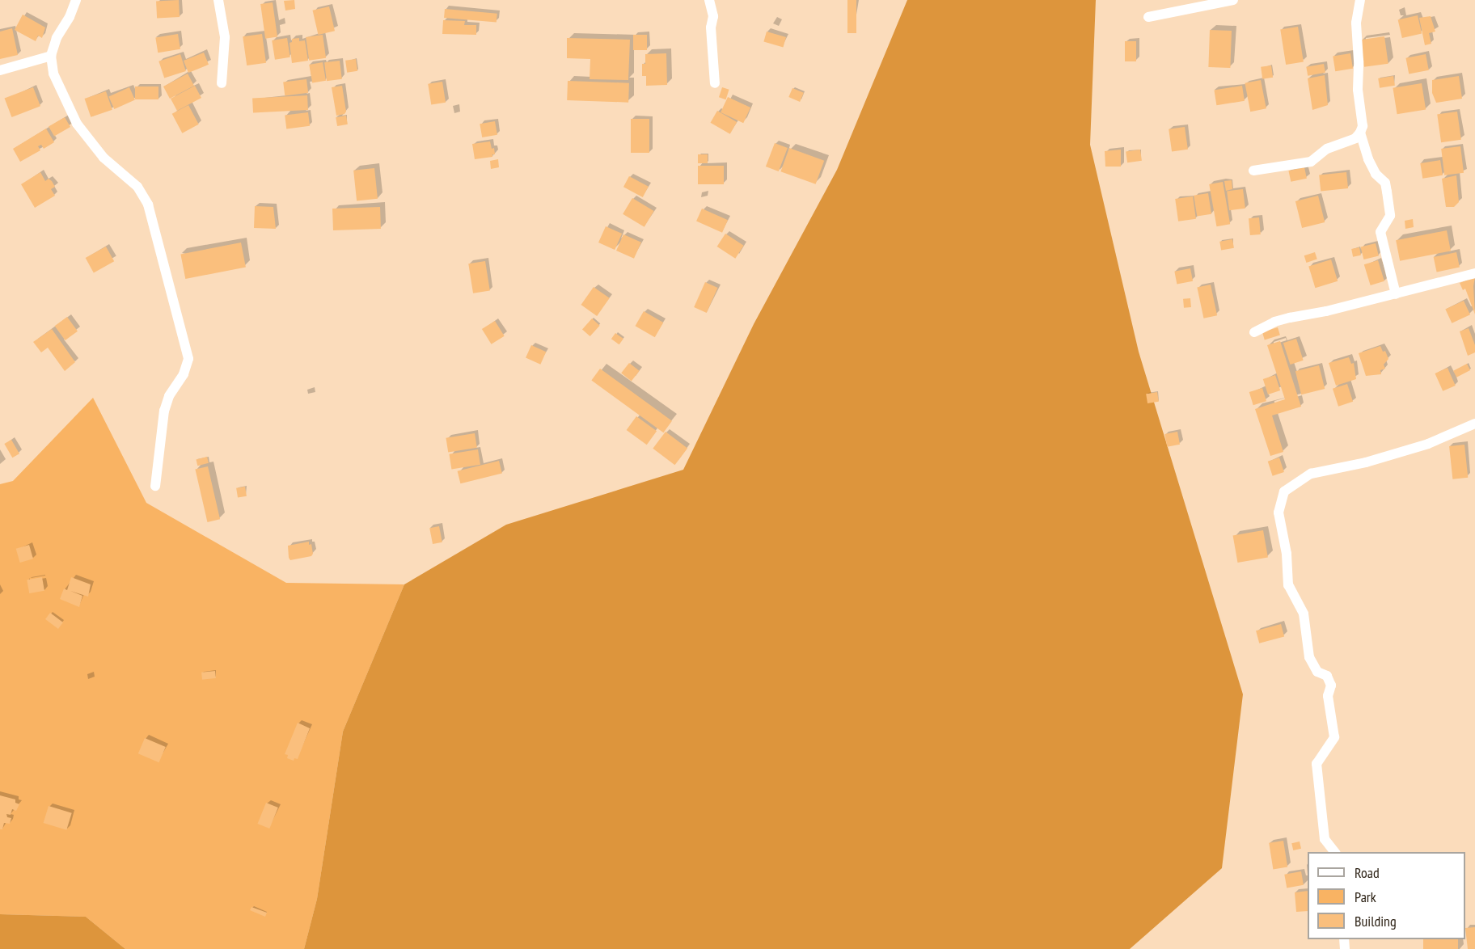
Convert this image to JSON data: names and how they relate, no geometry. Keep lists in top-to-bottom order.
{
  "legend": ["Road", "Park", "Building"]
}
